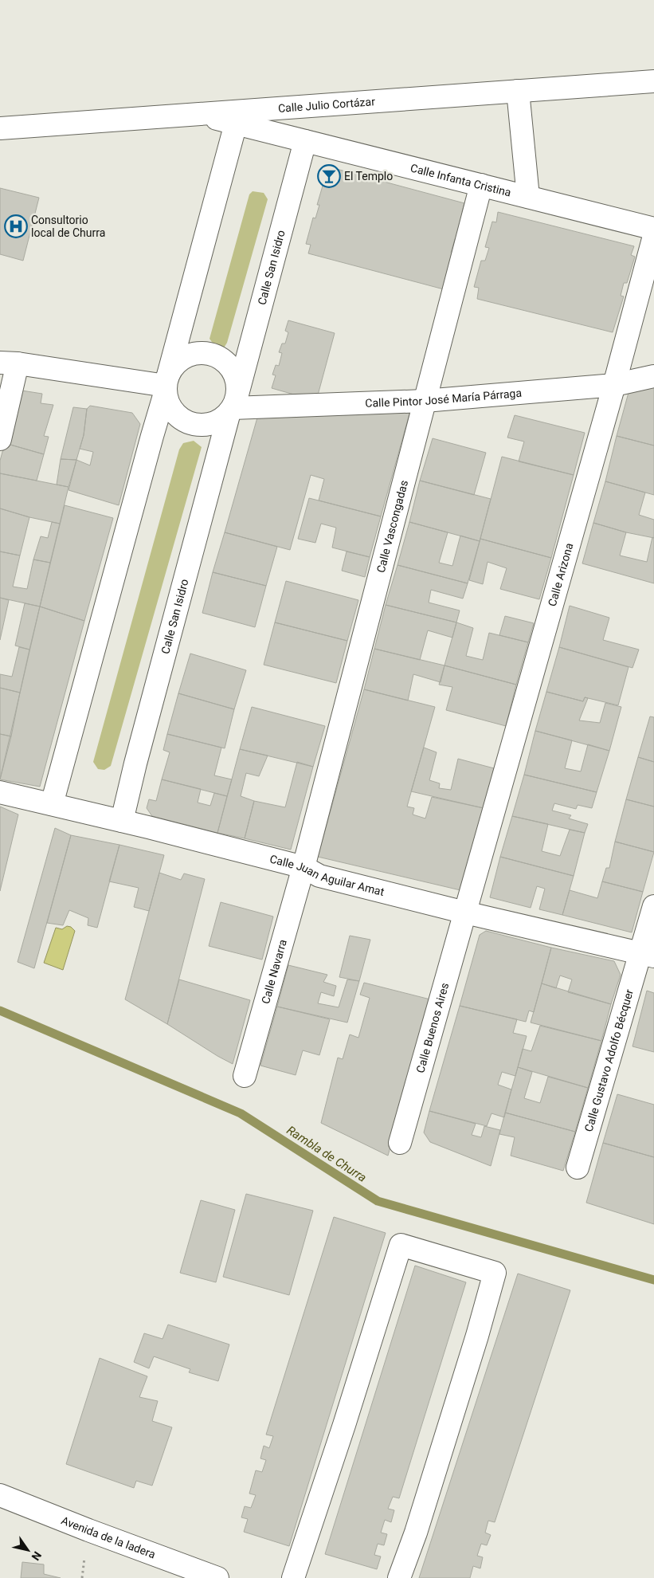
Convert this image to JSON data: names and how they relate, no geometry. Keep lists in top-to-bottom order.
{
  "streets": {
    "street": [
      "Calle Julio Cortázar",
      "Calle Infanta Cristina",
      "Calle San Isidro",
      "Calle Pintor José María Párraga",
      "Calle Vascongadas",
      "Calle Arizona",
      "Calle Juan Aguilar Amat",
      "Calle Navarra",
      "Calle Buenos Aires",
      "Calle Gustavo Adolfo Bécquer",
      "Avenida de la ladera"
    ]
  },
  "crossings": [
    ["Calle Julio Cortázar", "Calle Infanta Cristina"],
    ["Calle Infanta Cristina", "Calle San Isidro"],
    ["Calle Infanta Cristina", "Calle Vascongadas"],
    ["Calle San Isidro", "Calle Pintor José María Párraga"],
    ["Calle San Isidro", "Calle Juan Aguilar Amat"],
    ["Calle Pintor José María Párraga", "Calle Vascongadas"],
    ["Calle Pintor José María Párraga", "Calle Arizona"],
    ["Calle Vascongadas", "Calle Juan Aguilar Amat"],
    ["Calle Vascongadas", "Calle Navarra"],
    ["Calle Arizona", "Calle Juan Aguilar Amat"],
    ["Calle Arizona", "Calle Buenos Aires"],
    ["Calle Juan Aguilar Amat", "Calle Navarra"],
    ["Calle Juan Aguilar Amat", "Calle Buenos Aires"],
    ["Calle Juan Aguilar Amat", "Calle Gustavo Adolfo Bécquer"]
  ],
  "water": ["Rambla de Churra"],
  "places": {
    "bar": ["El Templo"],
    "hospital": ["Consultorio local de Churra"]
  },
  "north": "bottom right"
}
